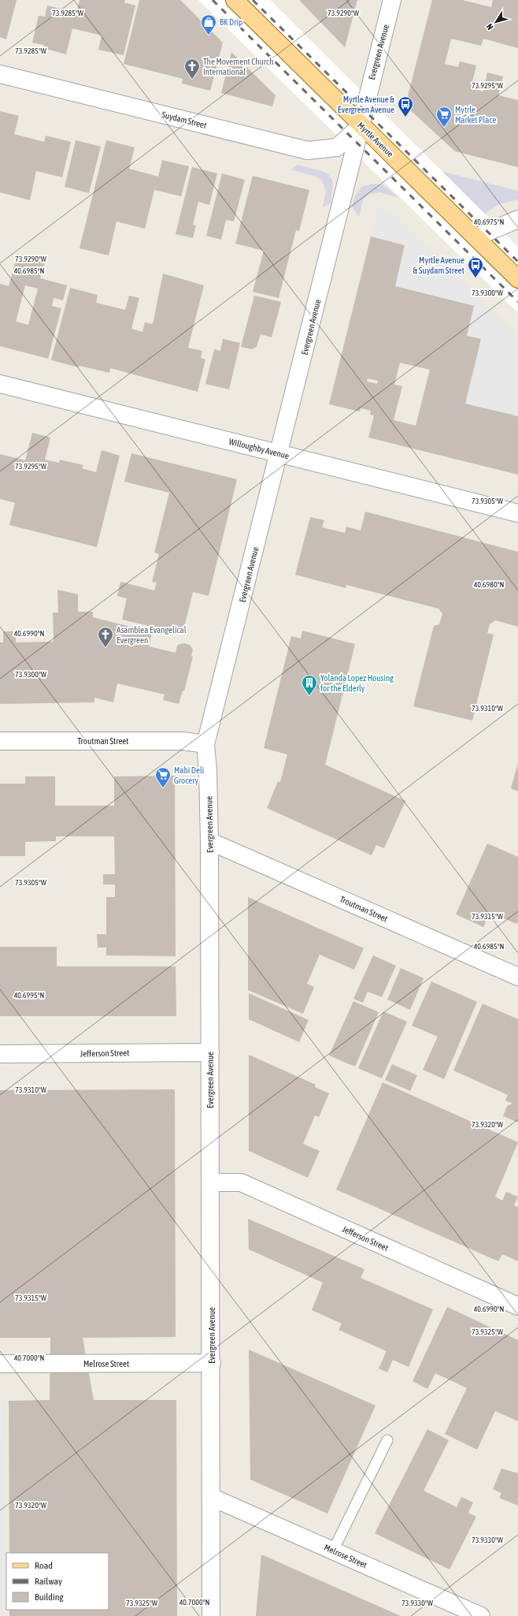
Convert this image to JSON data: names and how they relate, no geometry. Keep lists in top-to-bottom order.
{
  "streets": {
    "main road": ["Myrtle Avenue"],
    "street": [
      "Evergreen Avenue",
      "Suydam Street",
      "Willoughby Avenue",
      "Troutman Street",
      "Jefferson Street",
      "Melrose Street"
    ]
  },
  "crossings": [
    ["Evergreen Avenue", "Suydam Street"],
    ["Evergreen Avenue", "Myrtle Avenue"],
    ["Evergreen Avenue", "Willoughby Avenue"],
    ["Evergreen Avenue", "Troutman Street"],
    ["Evergreen Avenue", "Jefferson Street"],
    ["Evergreen Avenue", "Melrose Street"],
    ["Suydam Street", "Myrtle Avenue"]
  ],
  "places": {
    "shop": ["BK Drip"],
    "church": ["The Movement Church International", "Asamblea Evangelical Evergreen"],
    "bus stop": ["Myrtle Avenue & Evergreen Avenue", "Myrtle Avenue & Suydam Street"],
    "supermarket": ["Mytrle Market Place", "Mabi Deli Grocery"],
    "building": ["Yolanda Lopez Housing for the Elderly"]
  },
  "legend": ["Road", "Railway", "Building"],
  "north": "bottom left",
  "coordinates": [
    "73.9285°W",
    "73.9290°W",
    "73.9295°W",
    "40.6975°N",
    "40.6985°N",
    "73.9300°W",
    "73.9305°W",
    "40.6980°N",
    "40.6990°N",
    "73.9310°W",
    "73.9315°W",
    "40.6995°N",
    "73.9320°W",
    "73.9325°W",
    "40.7000°N",
    "73.9330°W"
  ]
}
